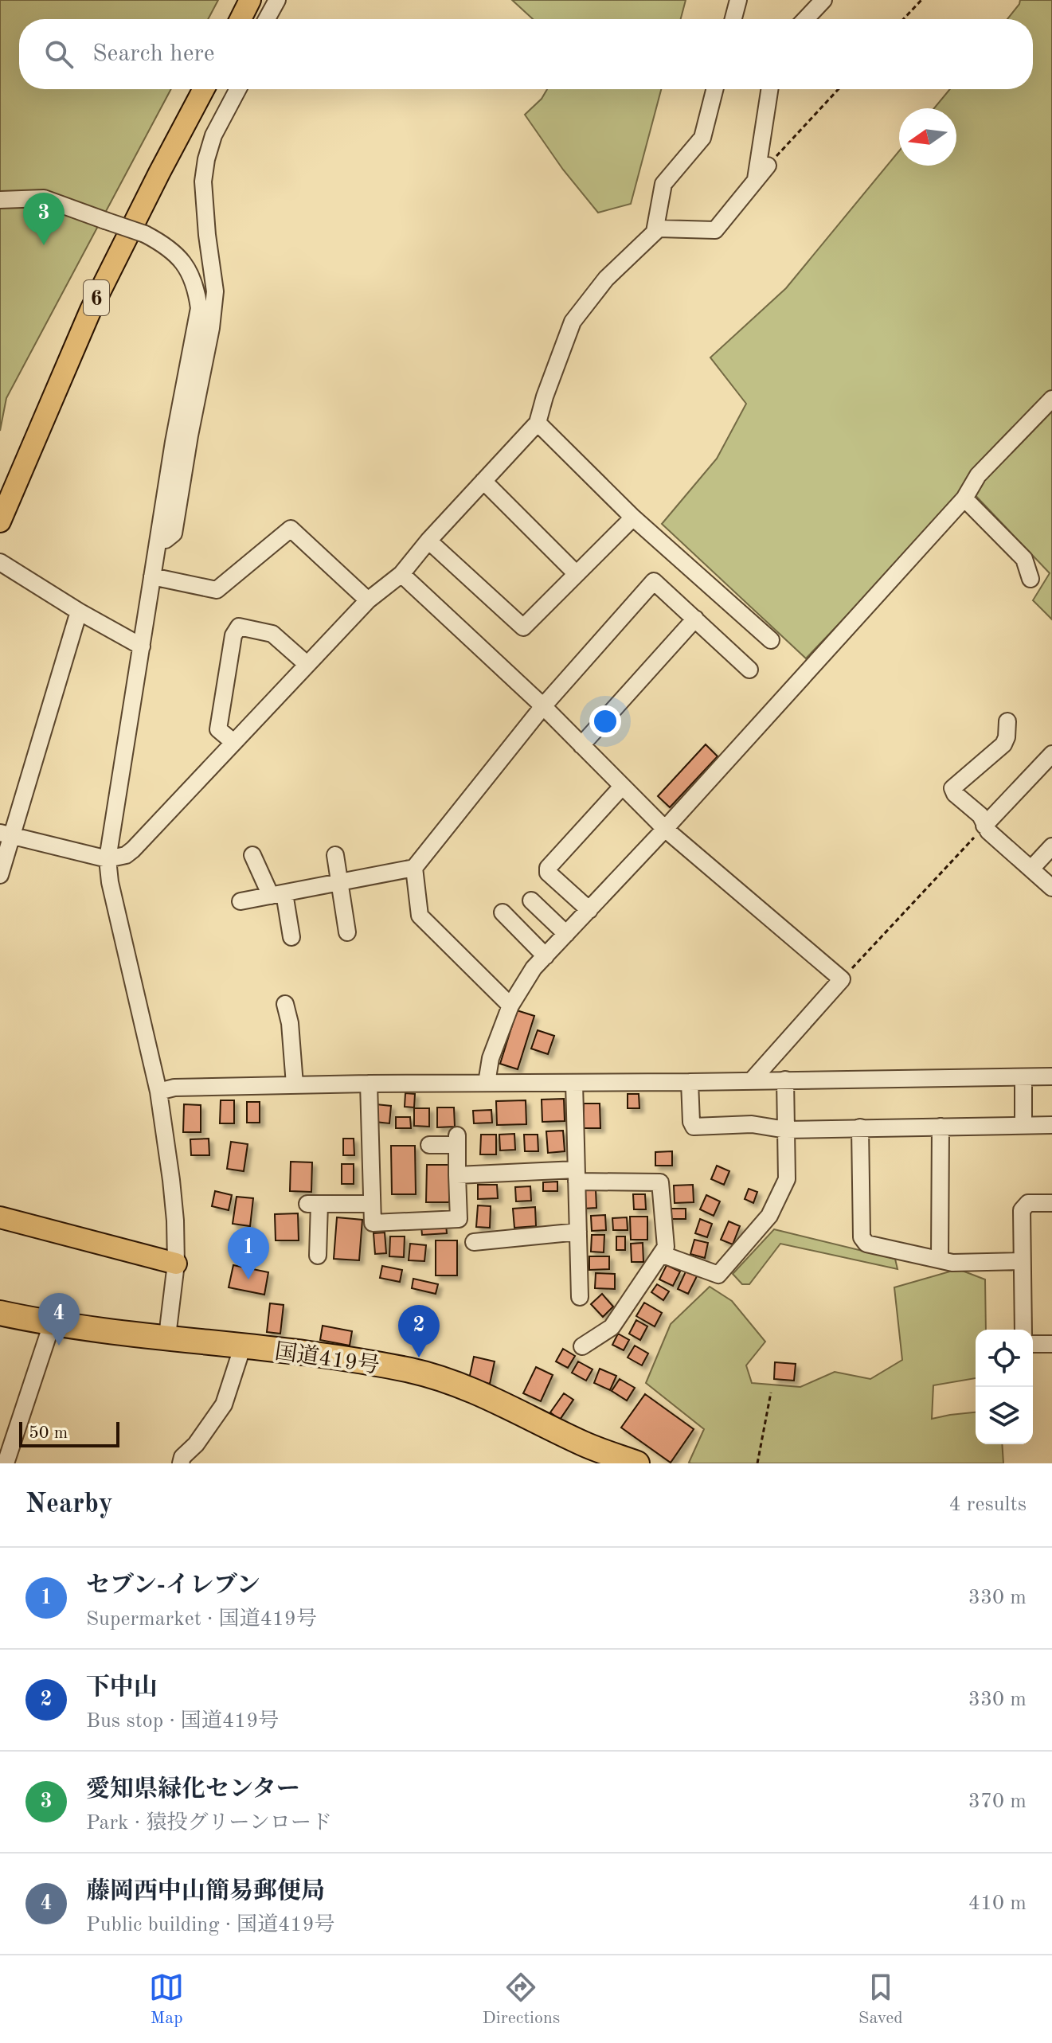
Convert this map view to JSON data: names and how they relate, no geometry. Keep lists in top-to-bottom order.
{
  "streets": {
    "highway": ["国道419号"],
    "main road": ["6"]
  },
  "scale_bar": "50 m",
  "north": "left",
  "page": {
    "search": "Search here",
    "pins": [
      "3",
      "1",
      "4",
      "2"
    ],
    "scale": "50 m",
    "heading": ["Nearby", "4 results"],
    "list": [
      {
        "mark": "1",
        "name": "セブン-イレブン",
        "note": "Supermarket · 国道419号",
        "value": "330 m"
      },
      {
        "mark": "2",
        "name": "下中山",
        "note": "Bus stop · 国道419号",
        "value": "330 m"
      },
      {
        "mark": "3",
        "name": "愛知県緑化センター",
        "note": "Park · 猿投グリーンロード",
        "value": "370 m"
      },
      {
        "mark": "4",
        "name": "藤岡西中山簡易郵便局",
        "note": "Public building · 国道419号",
        "value": "410 m"
      }
    ],
    "nav": ["Map", "Directions", "Saved"]
  }
}
